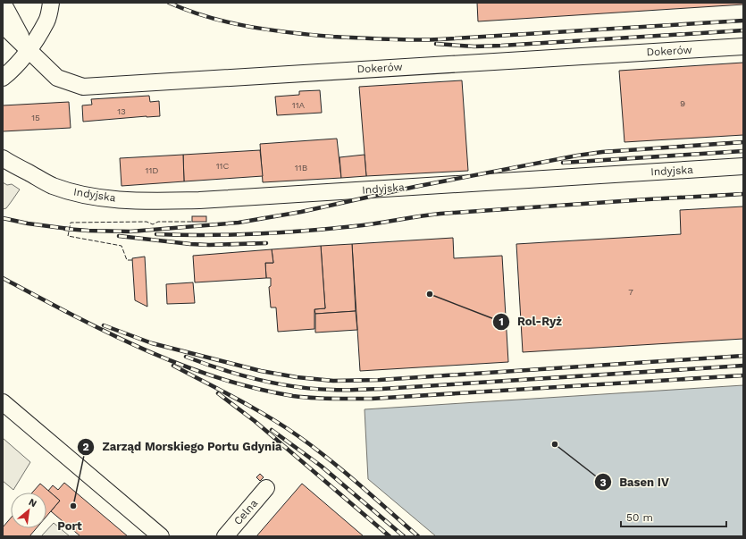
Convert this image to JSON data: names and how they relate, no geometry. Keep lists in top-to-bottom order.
{
  "streets": {
    "street": ["Dokerów", "Indyjska", "Celna"]
  },
  "districts": ["Port"],
  "places": ["Rol-Ryż", "Basen IV", "Zarząd Morskiego Portu Gdynia"],
  "house_numbers": [
    "9",
    "11A",
    "13",
    "15",
    "11C",
    "11B",
    "11D",
    "7"
  ],
  "scale_bar": "50 m",
  "north": "top right"
}
